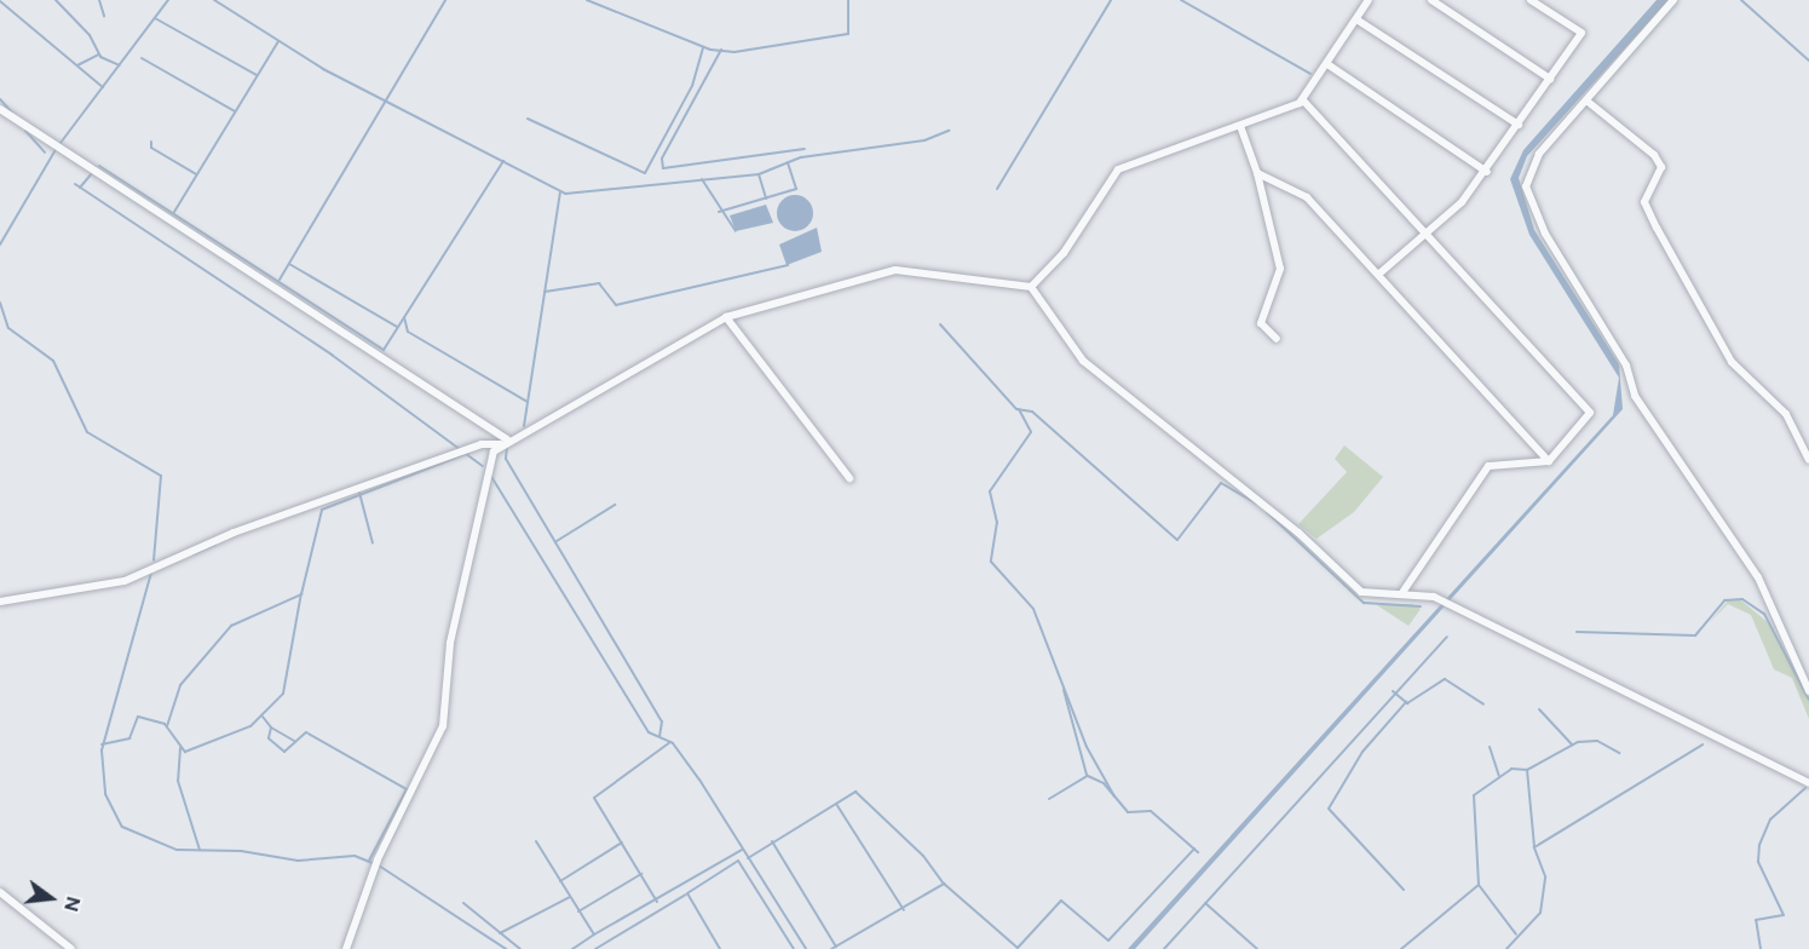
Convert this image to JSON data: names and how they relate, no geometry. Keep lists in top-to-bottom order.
{
  "north": "right"
}
